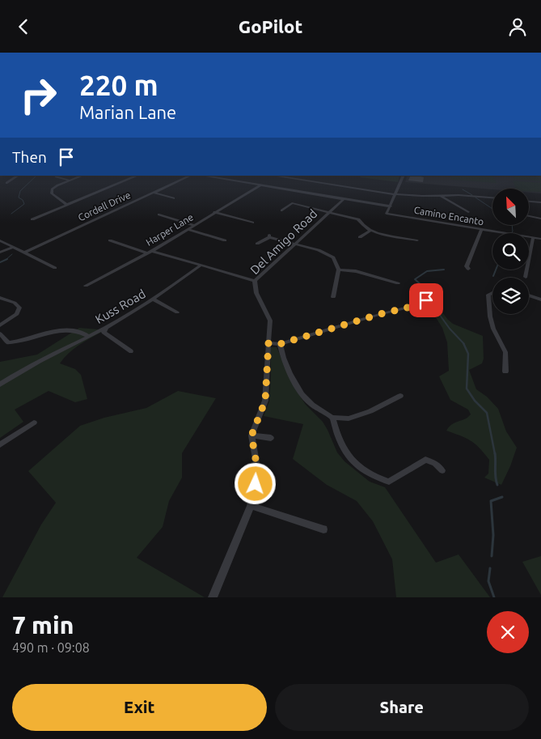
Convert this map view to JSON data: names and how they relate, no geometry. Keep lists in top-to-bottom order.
{
  "streets": {
    "street": [
      "Cordell Drive",
      "Camino Encanto",
      "Harper Lane",
      "Del Amigo Road",
      "Kuss Road"
    ]
  },
  "north": "top left",
  "page": {
    "header": "GoPilot",
    "turn": ["220 m", "Marian Lane"],
    "then": "Then",
    "heading": ["7 min", "490 m · 09:08"],
    "buttons": ["Exit", "Share"]
  }
}
